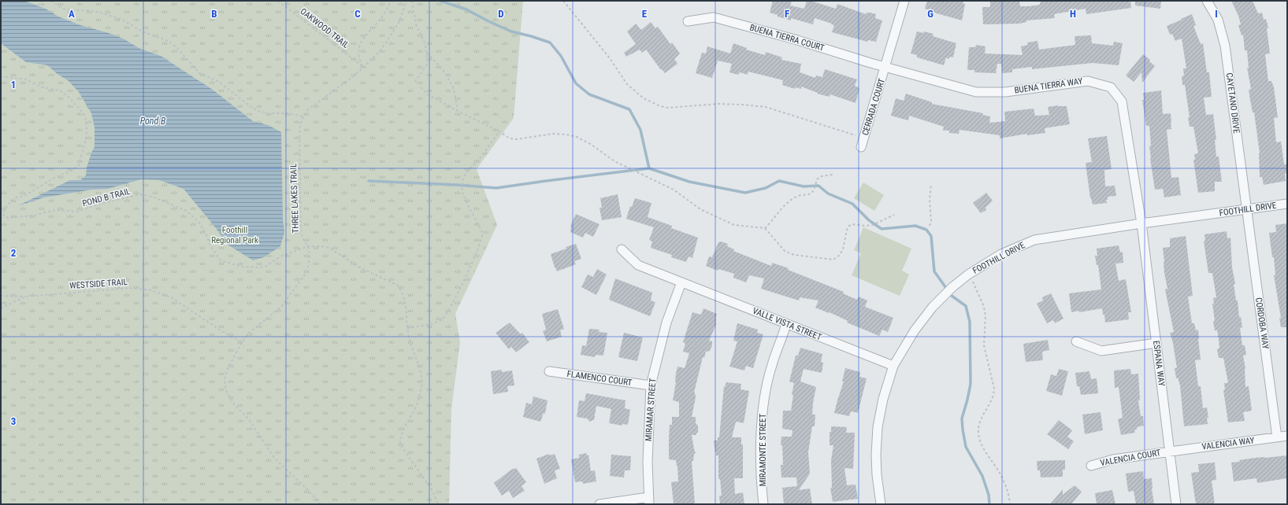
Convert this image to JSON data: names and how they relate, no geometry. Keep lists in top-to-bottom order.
{
  "streets": {
    "street": [
      "BUENA TIERRA COURT",
      "BUENA TIERRA WAY",
      "CAYETANO DRIVE",
      "CERRADA COURT",
      "FOOTHILL DRIVE",
      "CORDOBA WAY",
      "VALLE VISTA STREET",
      "ESPANA WAY",
      "FLAMENCO COURT",
      "MIRAMAR STREET",
      "VALENCIA WAY",
      "MIRAMONTE STREET",
      "VALENCIA COURT"
    ],
    "path": [
      "OAKWOOD TRAIL",
      "POND B TRAIL",
      "THREE LAKES TRAIL",
      "WESTSIDE TRAIL"
    ]
  },
  "crossings": [
    ["BUENA TIERRA COURT", "BUENA TIERRA WAY"],
    ["BUENA TIERRA COURT", "CERRADA COURT"],
    ["BUENA TIERRA WAY", "CERRADA COURT"],
    ["BUENA TIERRA WAY", "FOOTHILL DRIVE"],
    ["BUENA TIERRA WAY", "ESPANA WAY"],
    ["CAYETANO DRIVE", "FOOTHILL DRIVE"],
    ["CAYETANO DRIVE", "CORDOBA WAY"],
    ["POND B TRAIL", "THREE LAKES TRAIL"],
    ["THREE LAKES TRAIL", "WESTSIDE TRAIL"],
    ["FOOTHILL DRIVE", "CORDOBA WAY"],
    ["FOOTHILL DRIVE", "VALLE VISTA STREET"],
    ["FOOTHILL DRIVE", "ESPANA WAY"],
    ["CORDOBA WAY", "VALENCIA WAY"],
    ["VALLE VISTA STREET", "MIRAMAR STREET"],
    ["VALLE VISTA STREET", "MIRAMONTE STREET"],
    ["ESPANA WAY", "VALENCIA WAY"],
    ["ESPANA WAY", "VALENCIA COURT"],
    ["FLAMENCO COURT", "MIRAMAR STREET"],
    ["VALENCIA WAY", "VALENCIA COURT"]
  ],
  "water": ["Pond B"],
  "parks": ["Foothill Regional Park"],
  "grid": {
    "columns": [
      "A",
      "B",
      "C",
      "D",
      "E",
      "F",
      "G",
      "H",
      "I"
    ],
    "rows": ["1", "2", "3"]
  }
}
